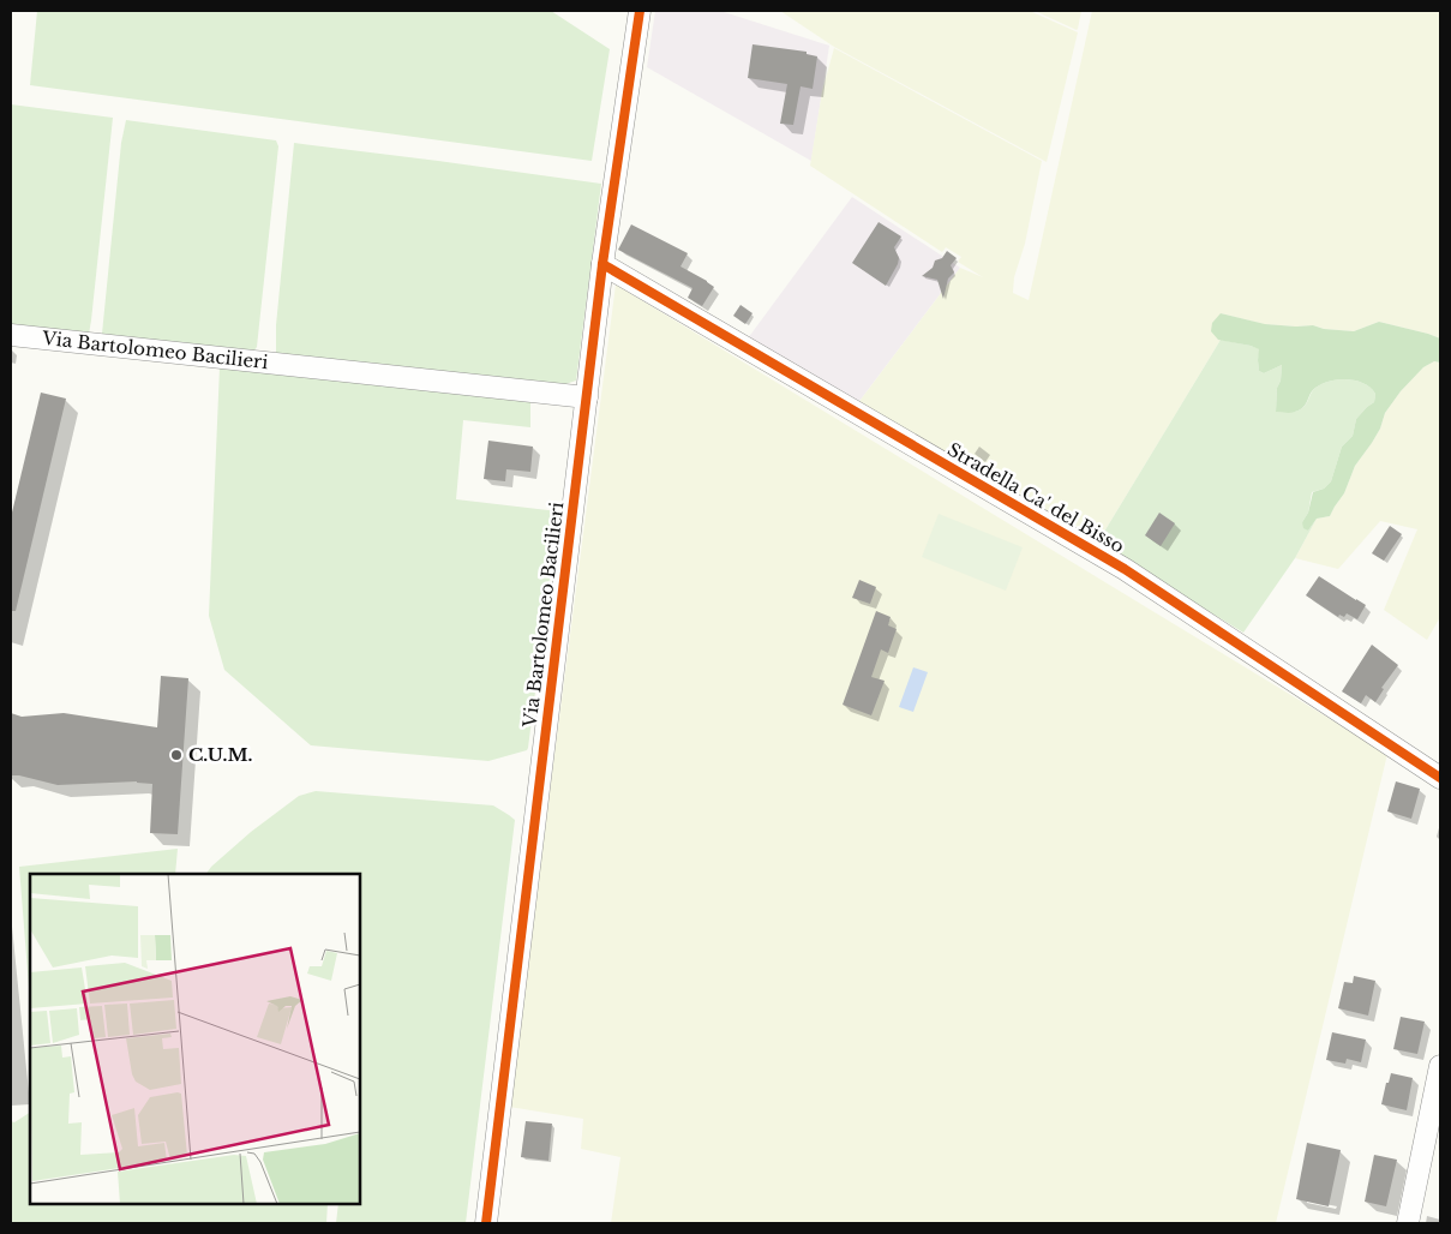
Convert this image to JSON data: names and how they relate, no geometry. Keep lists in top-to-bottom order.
{
  "streets": {
    "street": ["Via Bartolomeo Bacilieri", "Stradella Ca' del Bisso"]
  },
  "crossings": [
    ["Via Bartolomeo Bacilieri", "Stradella Ca' del Bisso"]
  ],
  "places": ["C.U.M."]
}
